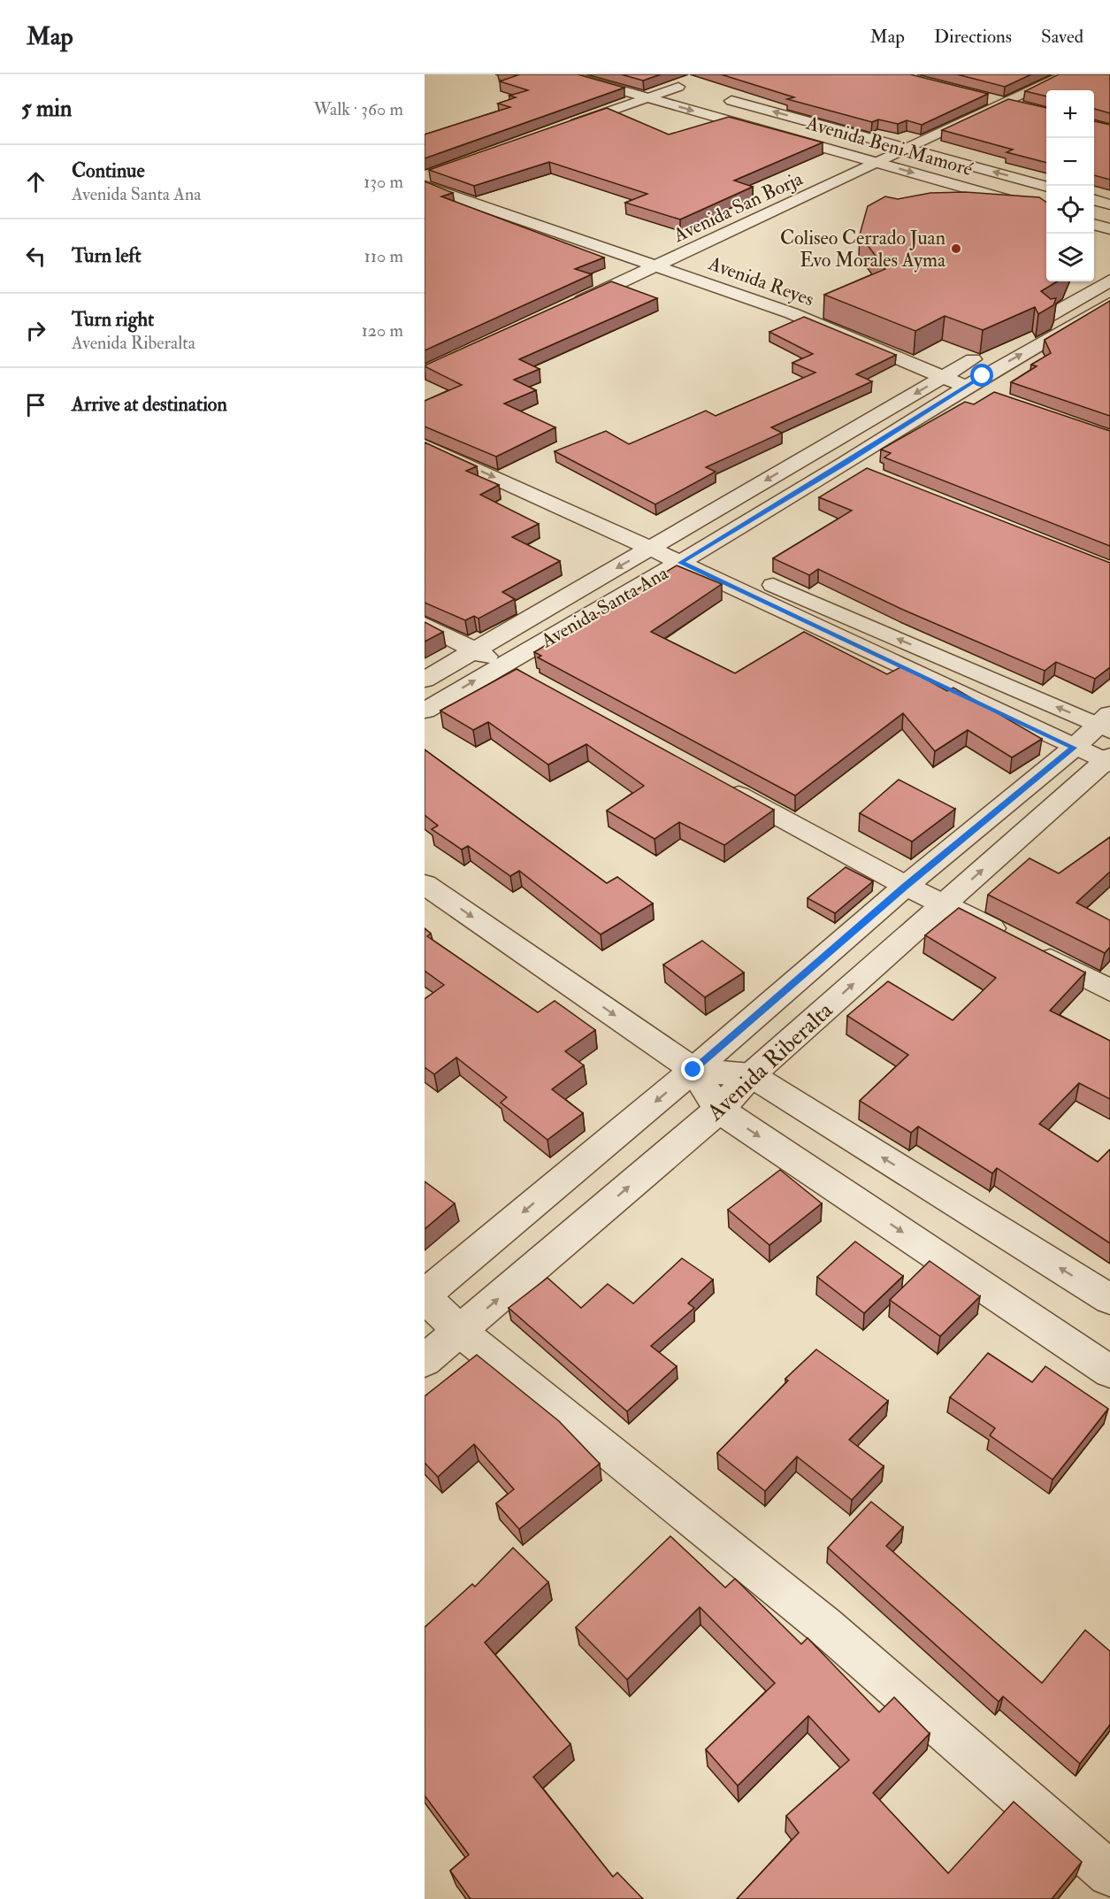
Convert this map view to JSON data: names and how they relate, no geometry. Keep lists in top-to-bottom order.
{
  "streets": {
    "street": [
      "Avenida Beni Mamoré",
      "Avenida San Borja",
      "Avenida Reyes",
      "Avenida Santa Ana",
      "Avenida Riberalta"
    ]
  },
  "crossings": [
    ["Avenida Beni Mamoré", "Avenida San Borja"],
    ["Avenida San Borja", "Avenida Reyes"],
    ["Avenida Reyes", "Avenida Santa Ana"]
  ],
  "places": ["Coliseo Cerrado Juan Evo Morales Ayma"],
  "page": {
    "header": "Map",
    "nav": ["Map", "Directions", "Saved"],
    "heading": ["5 min", "Walk · 360 m"],
    "map_buttons": ["+", "−"],
    "list": [
      ["Continue", "Avenida Santa Ana", "130 m"],
      ["Turn left", "110 m"],
      ["Turn right", "Avenida Riberalta", "120 m"],
      "Arrive at destination"
    ]
  }
}
